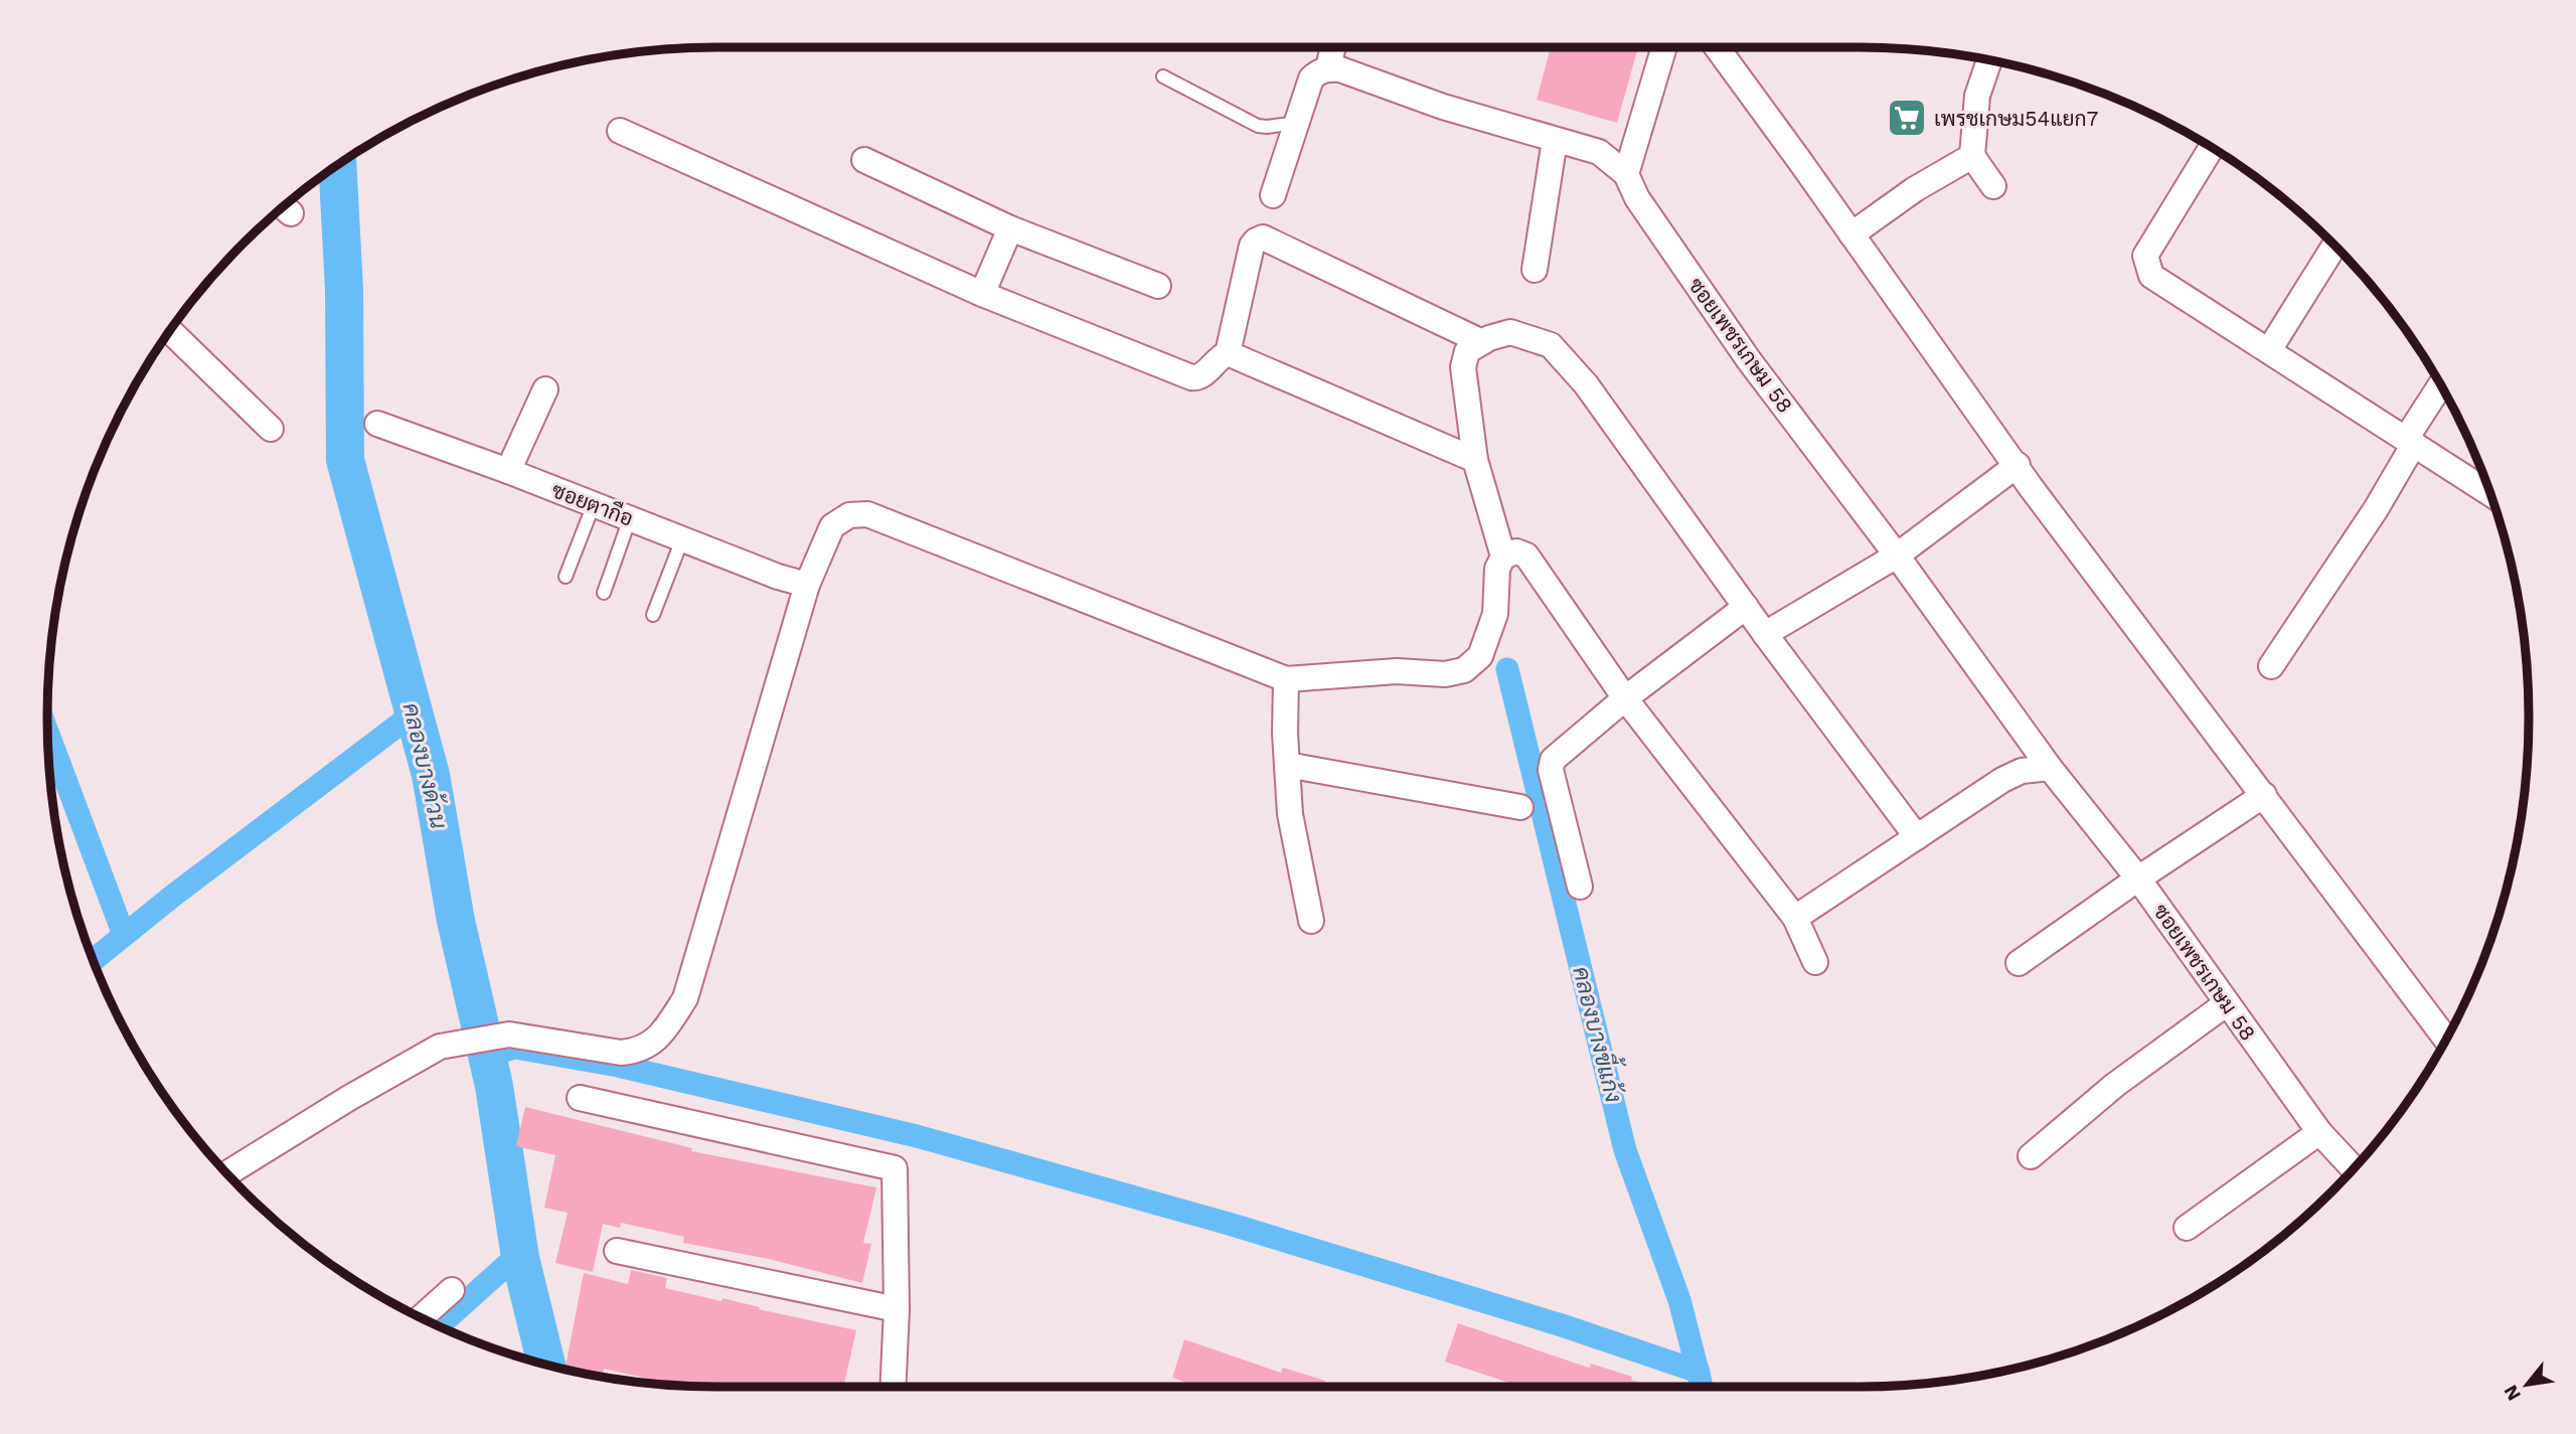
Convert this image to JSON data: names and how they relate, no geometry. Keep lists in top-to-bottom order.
{
  "streets": {
    "street": ["ซอยเพชรเกษม 58", "ซอยตากือ"]
  },
  "water": ["คลองบางด้วน", "คลองบางขี้แก้ง"],
  "places": {
    "supermarket": ["เพรชเกษม54แยก7"]
  },
  "north": "bottom left"
}
